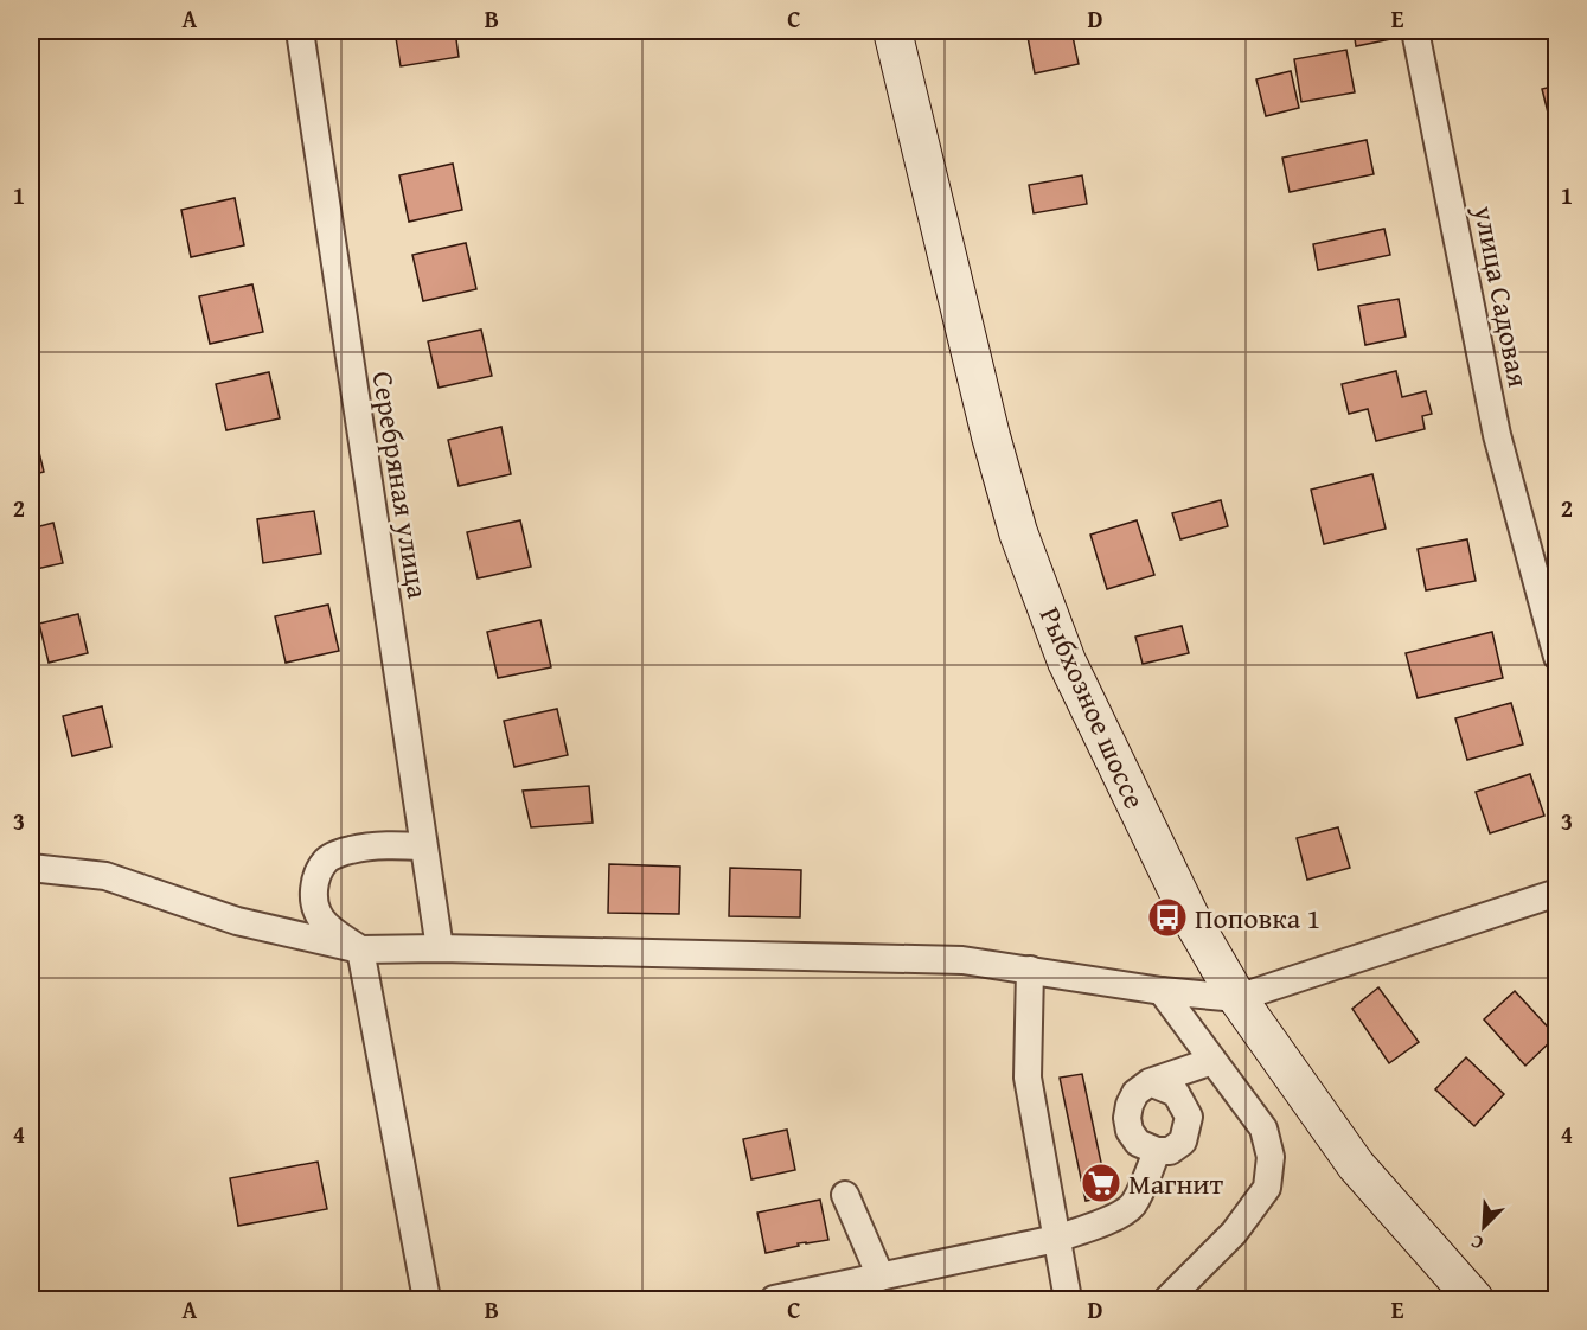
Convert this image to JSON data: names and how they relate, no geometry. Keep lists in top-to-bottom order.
{
  "streets": {
    "street": ["улица Садовая", "Серебряная улица", "Рыбхозное шоссе"]
  },
  "places": {
    "bus stop": ["Поповка 1"],
    "supermarket": ["Магнит"]
  },
  "north": "bottom left",
  "grid": {
    "columns": [
      "A",
      "B",
      "C",
      "D",
      "E"
    ],
    "rows": [
      "1",
      "2",
      "3",
      "4"
    ]
  }
}
